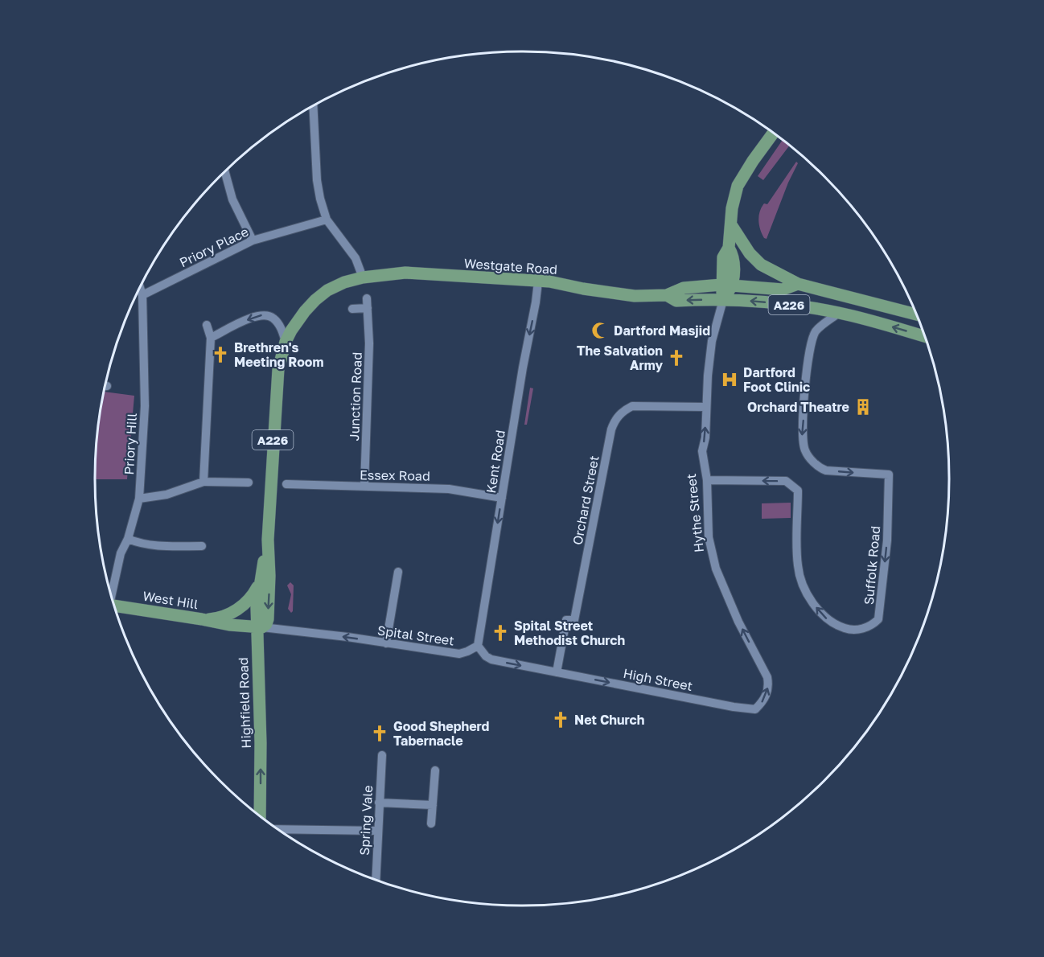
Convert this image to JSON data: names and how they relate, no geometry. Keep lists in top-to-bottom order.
{
  "streets": {
    "main road": [
      "Westgate Road",
      "A226",
      "Hythe Street",
      "West Hill",
      "Highfield Road"
    ],
    "street": [
      "Priory Place",
      "Junction Road",
      "Priory Hill",
      "Kent Road",
      "Essex Road",
      "Orchard Street",
      "Suffolk Road",
      "Spital Street",
      "High Street",
      "Spring Vale"
    ]
  },
  "crossings": [
    ["Priory Place", "Priory Hill"],
    ["Westgate Road", "A226"],
    ["Westgate Road", "Kent Road"],
    ["Westgate Road", "Hythe Street"],
    ["Westgate Road", "Highfield Road"],
    ["A226", "Hythe Street"],
    ["A226", "Suffolk Road"],
    ["Junction Road", "Essex Road"],
    ["Kent Road", "Essex Road"],
    ["Kent Road", "Spital Street"],
    ["Orchard Street", "Hythe Street"],
    ["Orchard Street", "High Street"],
    ["Hythe Street", "Suffolk Road"],
    ["Hythe Street", "High Street"],
    ["West Hill", "Highfield Road"],
    ["Spital Street", "Highfield Road"]
  ],
  "one_way": [
    "Kent Road",
    "Hythe Street",
    "Spital Street",
    "High Street"
  ],
  "places": {
    "mosque": ["Dartford Masjid"],
    "church": [
      "Brethren's Meeting Room",
      "The Salvation Army",
      "Spital Street Methodist Church",
      "Net Church",
      "Good Shepherd Tabernacle"
    ],
    "hospital": ["Dartford Foot Clinic"],
    "building": ["Orchard Theatre"]
  }
}
